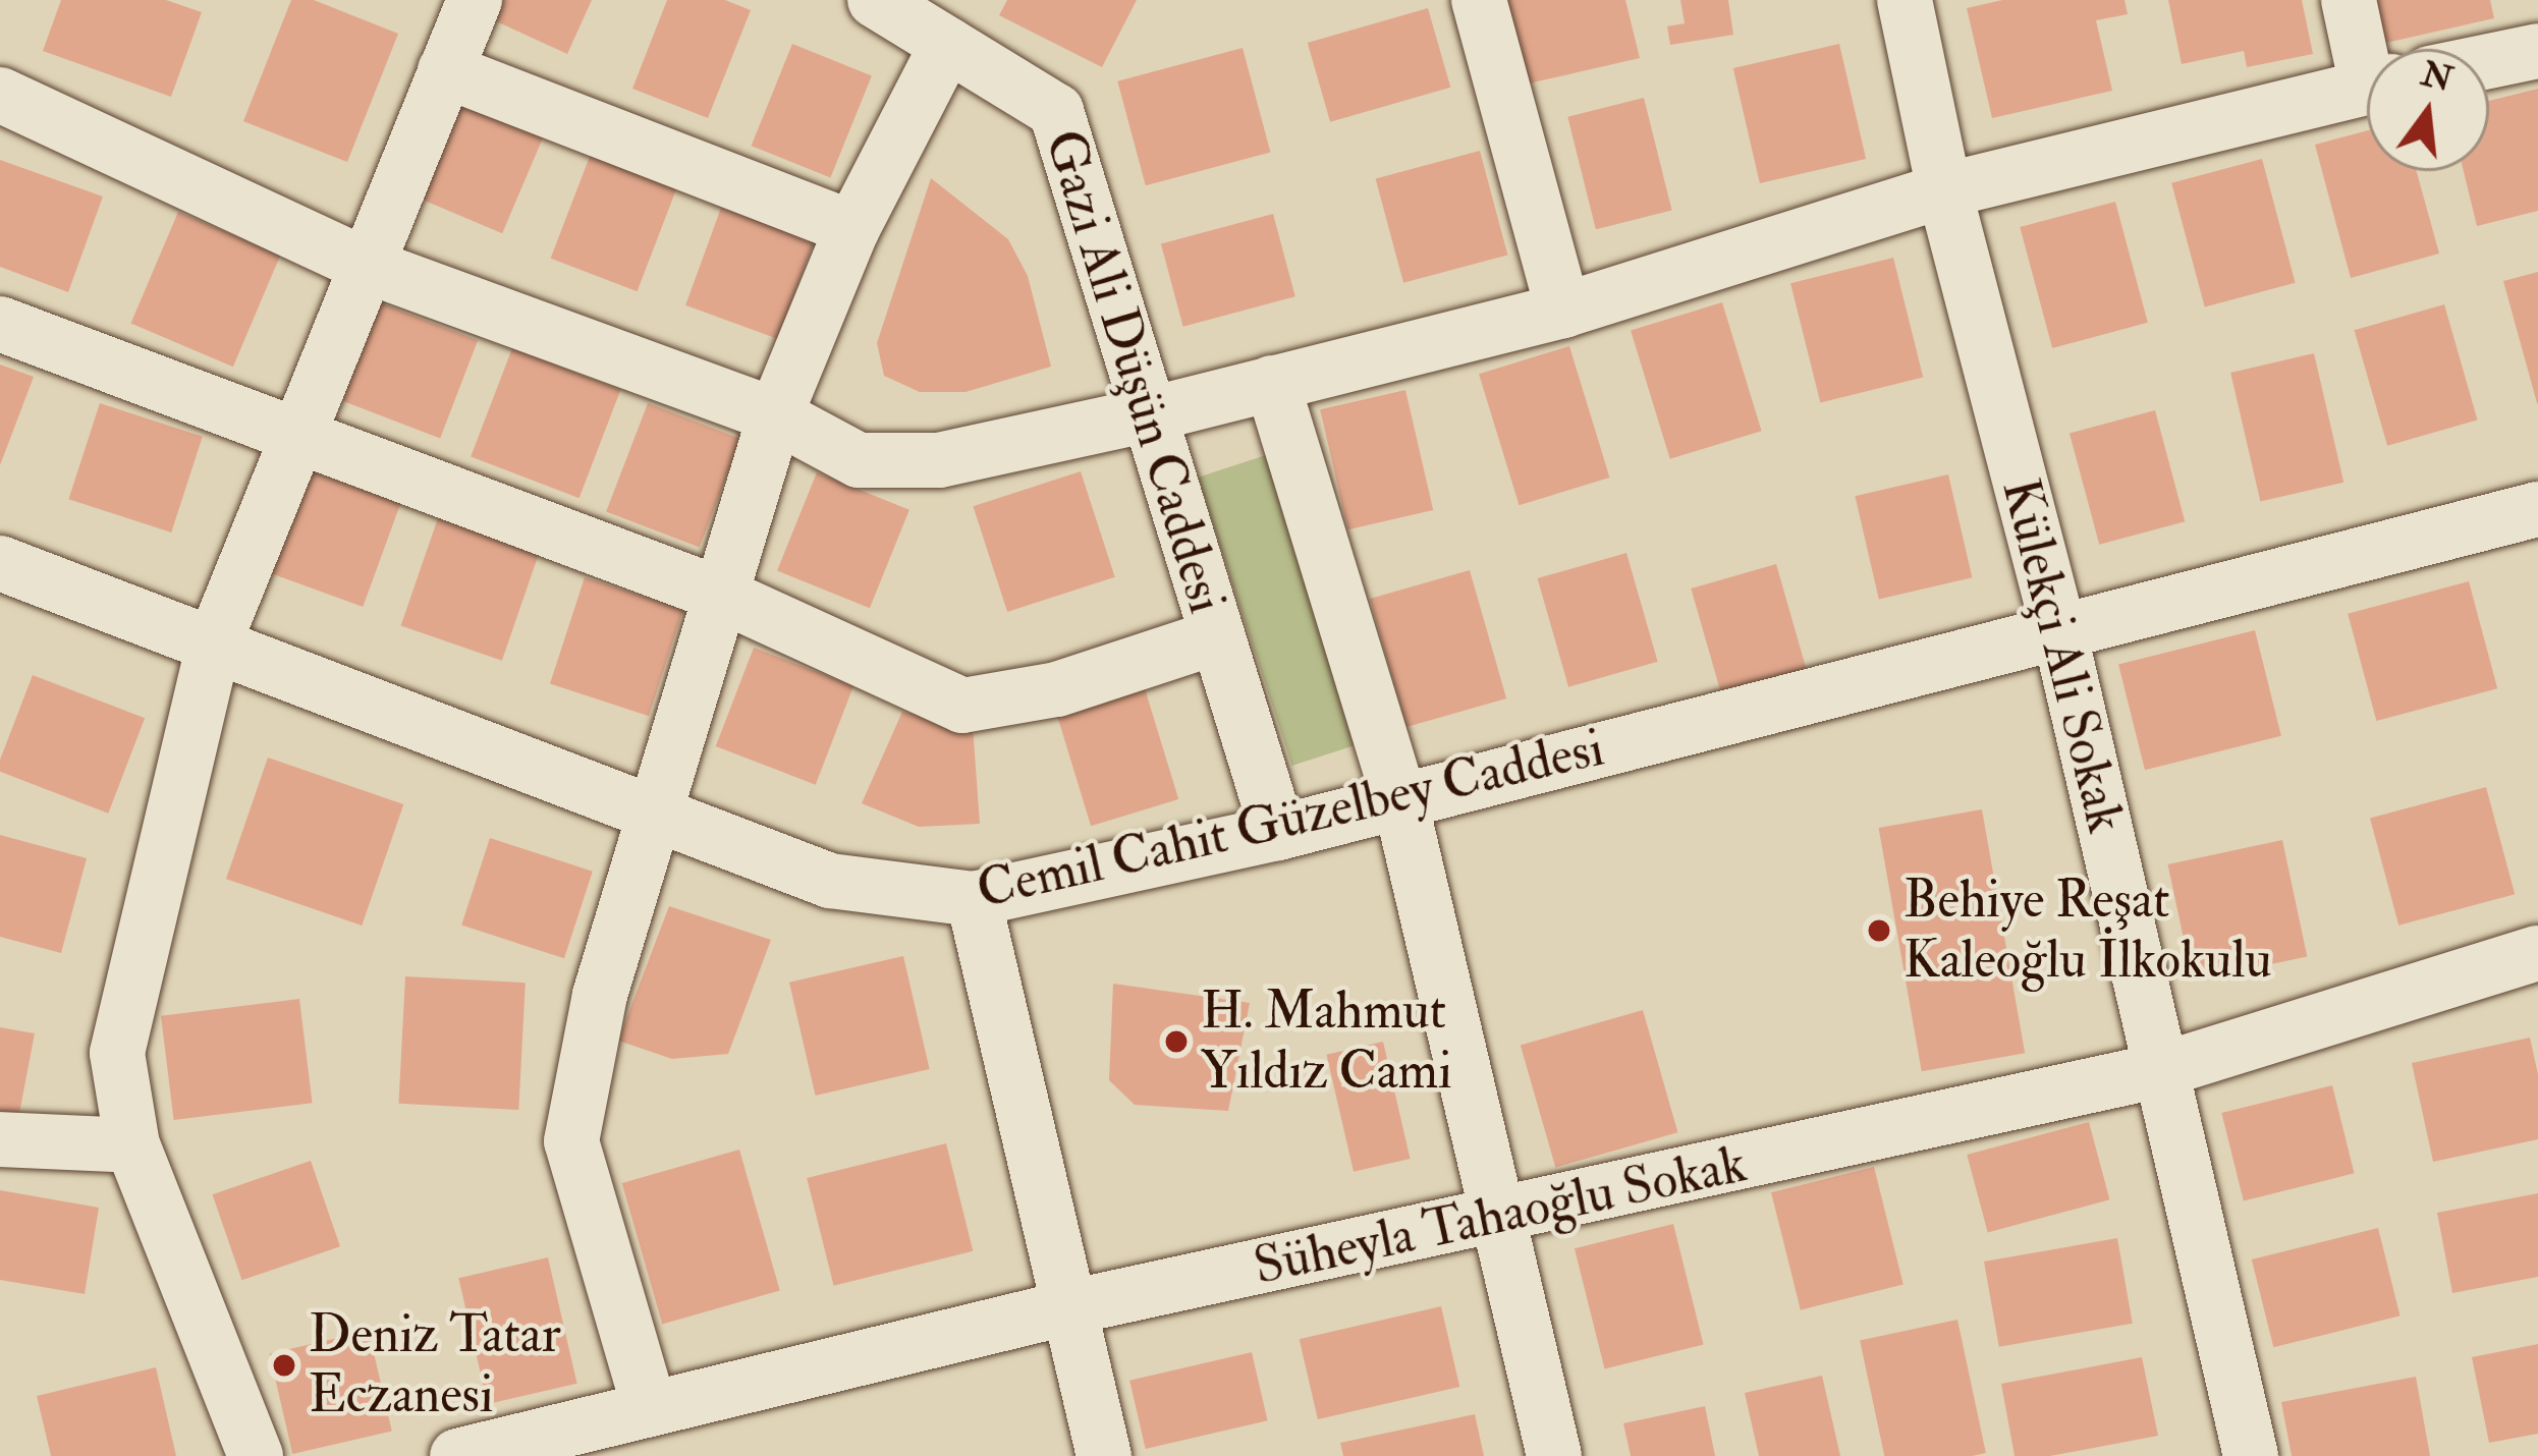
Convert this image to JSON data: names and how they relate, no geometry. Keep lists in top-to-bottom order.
{
  "streets": {
    "street": [
      "Gazi Ali Düşün Caddesi",
      "Külekçi Ali Sokak",
      "Cemil Cahit Güzelbey Caddesi",
      "Süheyla Tahaoğlu Sokak"
    ]
  },
  "crossings": [
    ["Gazi Ali Düşün Caddesi", "Cemil Cahit Güzelbey Caddesi"],
    ["Külekçi Ali Sokak", "Cemil Cahit Güzelbey Caddesi"],
    ["Külekçi Ali Sokak", "Süheyla Tahaoğlu Sokak"]
  ],
  "places": ["Behiye Reşat Kaleoğlu İlkokulu", "H. Mahmut Yıldız Cami", "Deniz Tatar Eczanesi"],
  "north": "top"
}
